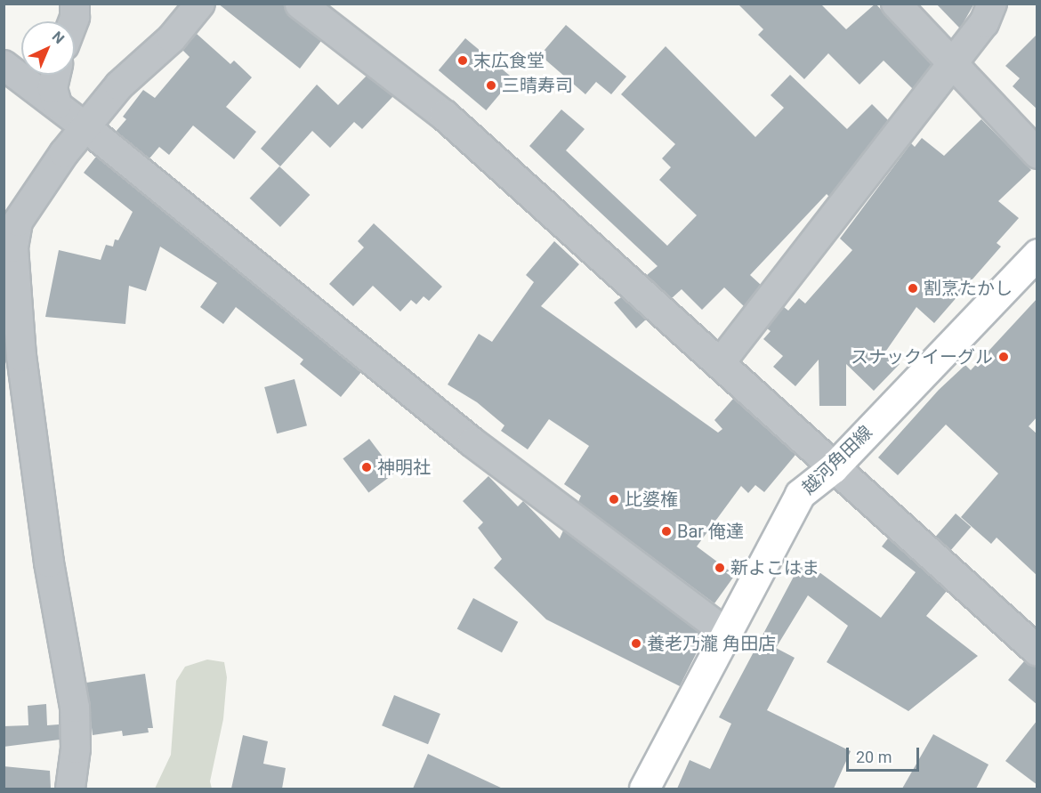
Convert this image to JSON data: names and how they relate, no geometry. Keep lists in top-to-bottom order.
{
  "streets": {
    "main road": ["越河角田線"]
  },
  "places": [
    "末広食堂",
    "三晴寿司",
    "割烹たかし",
    "スナックイーグル",
    "神明社",
    "比婆権",
    "Bar 俺達",
    "新よこはま",
    "養老乃瀧 角田店"
  ],
  "scale_bar": "20 m",
  "north": "top right"
}
